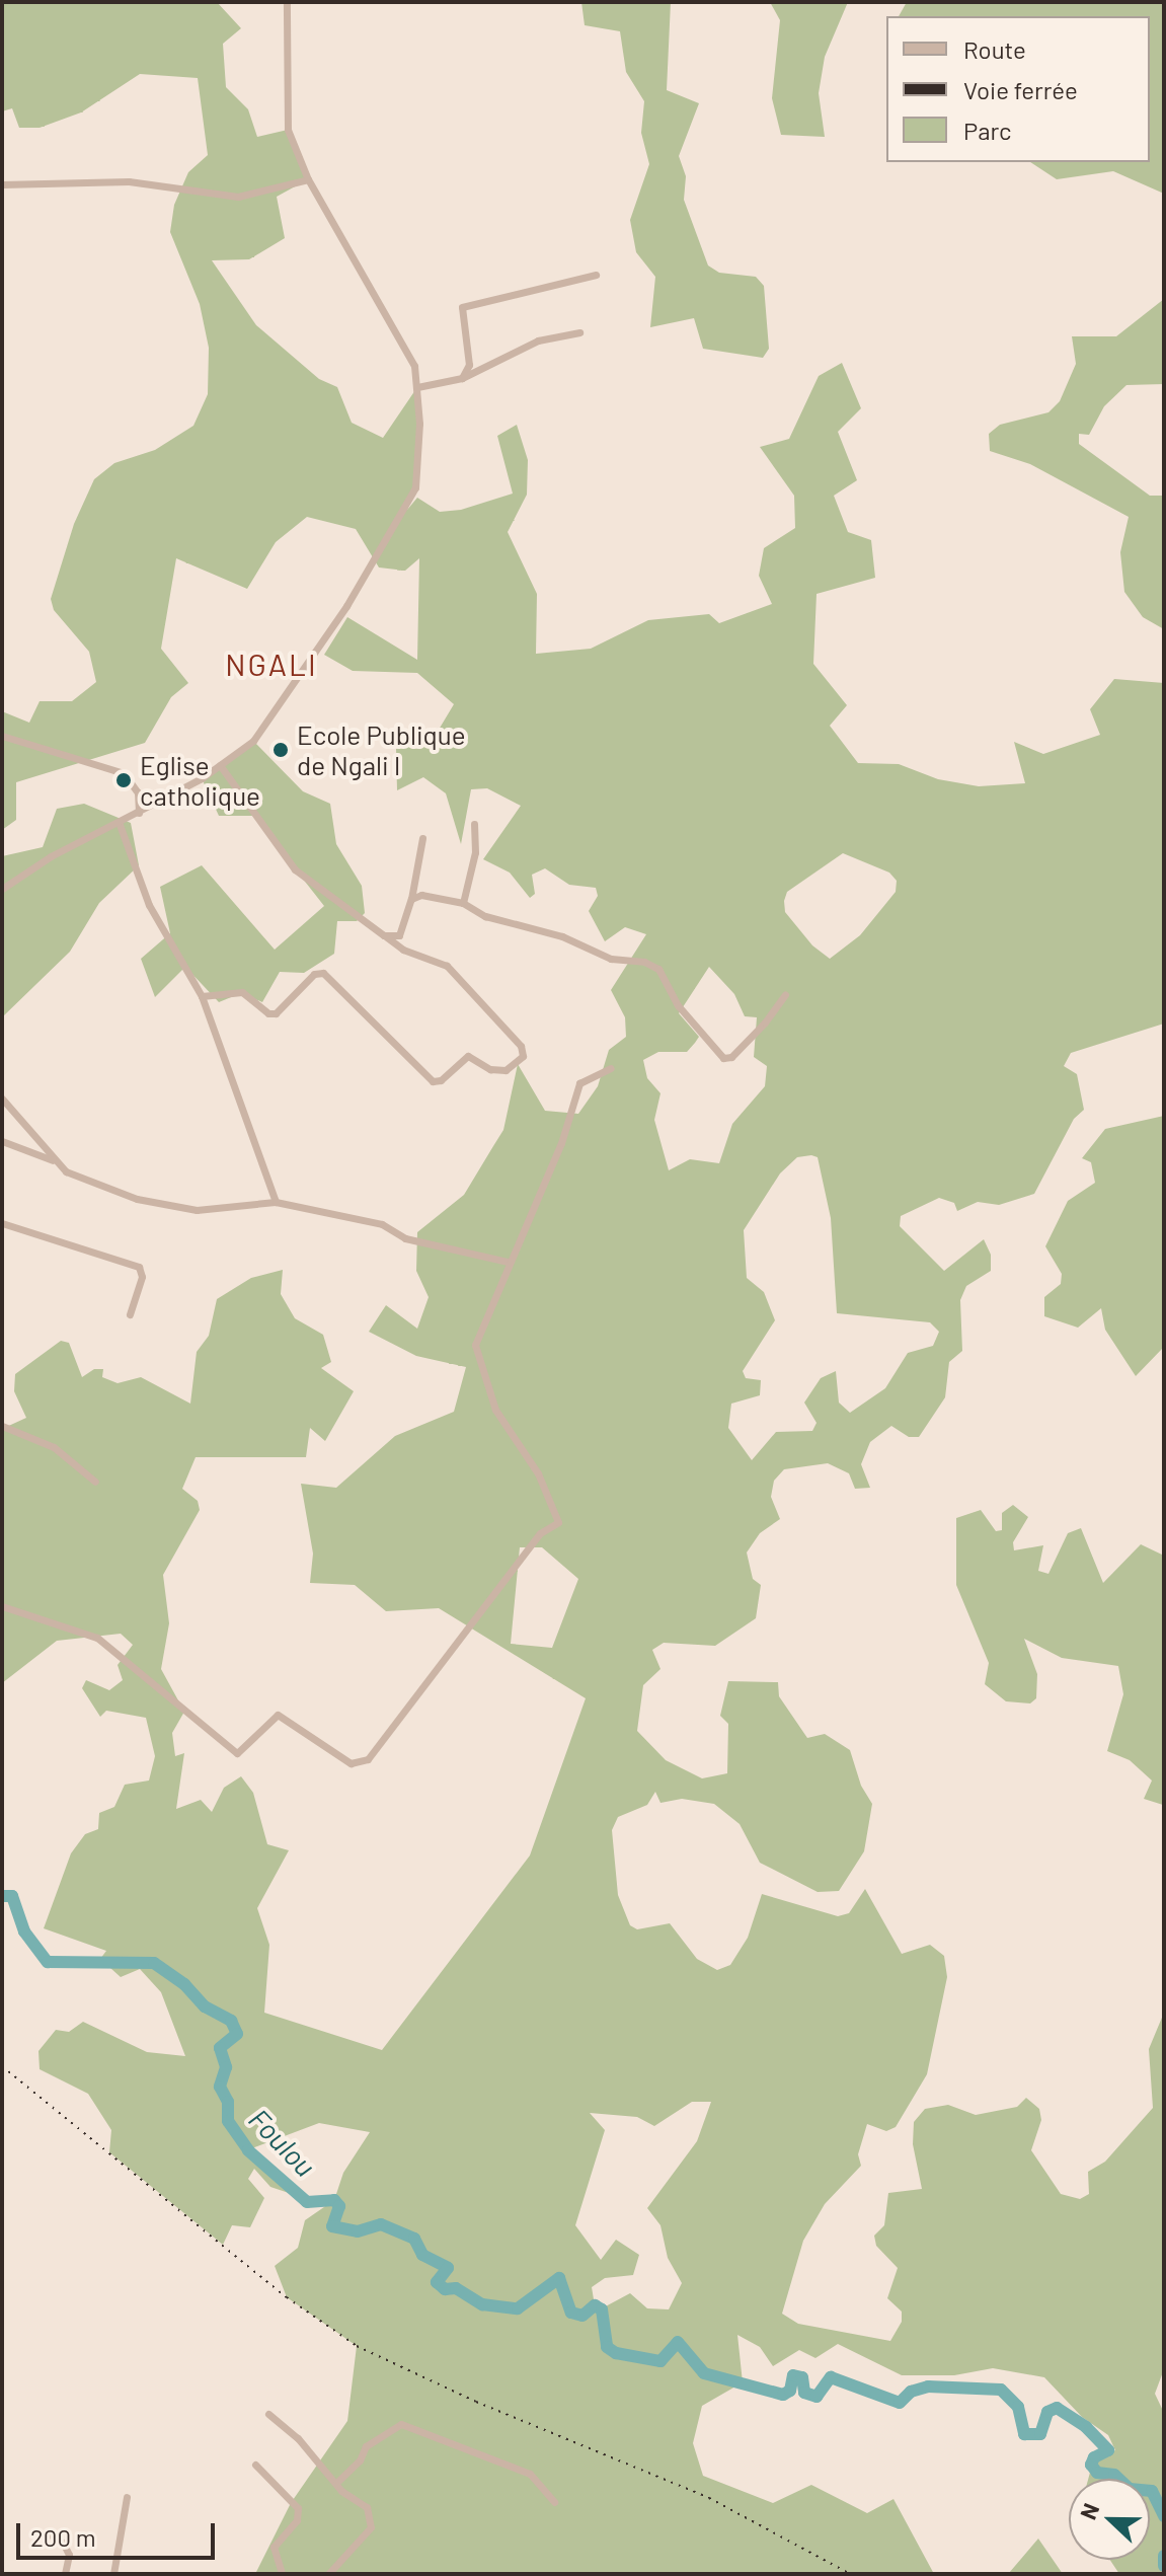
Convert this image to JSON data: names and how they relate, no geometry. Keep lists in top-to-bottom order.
{
  "districts": ["NGALI"],
  "water": ["Foulou"],
  "places": ["Ecole Publique de Ngali I", "Eglise catholique"],
  "legend": ["Route", "Voie ferrée", "Parc"],
  "scale_bar": "200 m",
  "north": "left"
}
